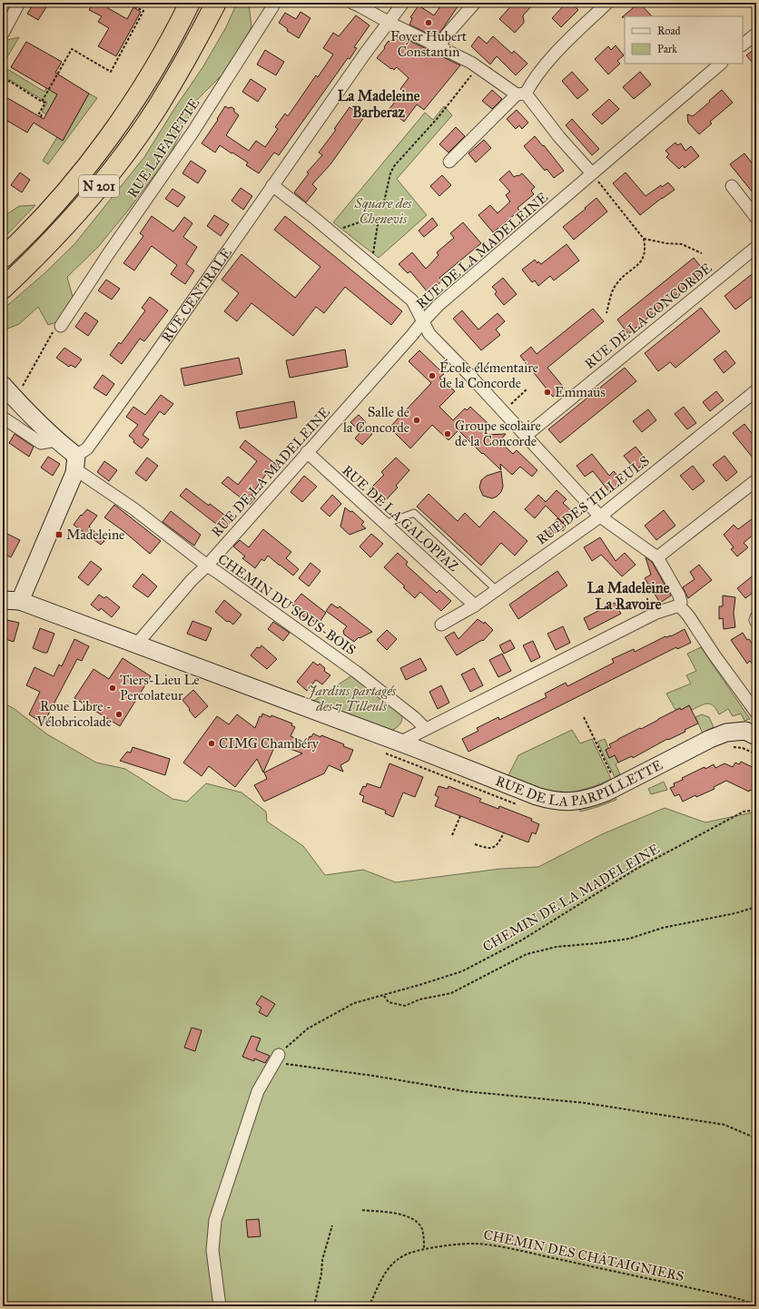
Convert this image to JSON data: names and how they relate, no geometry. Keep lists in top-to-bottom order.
{
  "streets": {
    "highway": ["N 201"],
    "street": [
      "RUE LAFAYETTE",
      "RUE DE LA MADELEINE",
      "RUE CENTRALE",
      "RUE DE LA CONCORDE",
      "RUE DES TILLEULS",
      "RUE DE LA GALOPPAZ",
      "CHEMIN DU SOUS-BOIS",
      "RUE DE LA PARPILLETTE"
    ],
    "path": ["CHEMIN DE LA MADELEINE", "CHEMIN DES CHÂTAIGNIERS"]
  },
  "crossings": [
    ["RUE DE LA MADELEINE", "RUE DE LA GALOPPAZ"],
    ["RUE DE LA MADELEINE", "CHEMIN DU SOUS-BOIS"],
    ["RUE DE LA MADELEINE", "RUE DE LA PARPILLETTE"],
    ["RUE CENTRALE", "CHEMIN DU SOUS-BOIS"],
    ["RUE CENTRALE", "RUE DE LA PARPILLETTE"],
    ["RUE DES TILLEULS", "RUE DE LA GALOPPAZ"]
  ],
  "districts": ["La Madeleine Barberaz", "La Madeleine La Ravoire"],
  "parks": ["Square des Chenevis", "Jardins partagés des 7 Tilleuls"],
  "places": {
    "other": [
      "Foyer Hubert Constantin",
      "École élémentaire de la Concorde",
      "Emmaüs",
      "Salle de la Concorde",
      "Groupe scolaire de la Concorde",
      "Tiers-Lieu Le Percolateur",
      "Roue Libre - Vélobricolade",
      "CIMG Chambéry"
    ],
    "transit": ["Madeleine"]
  },
  "legend": ["Road", "Park"]
}
